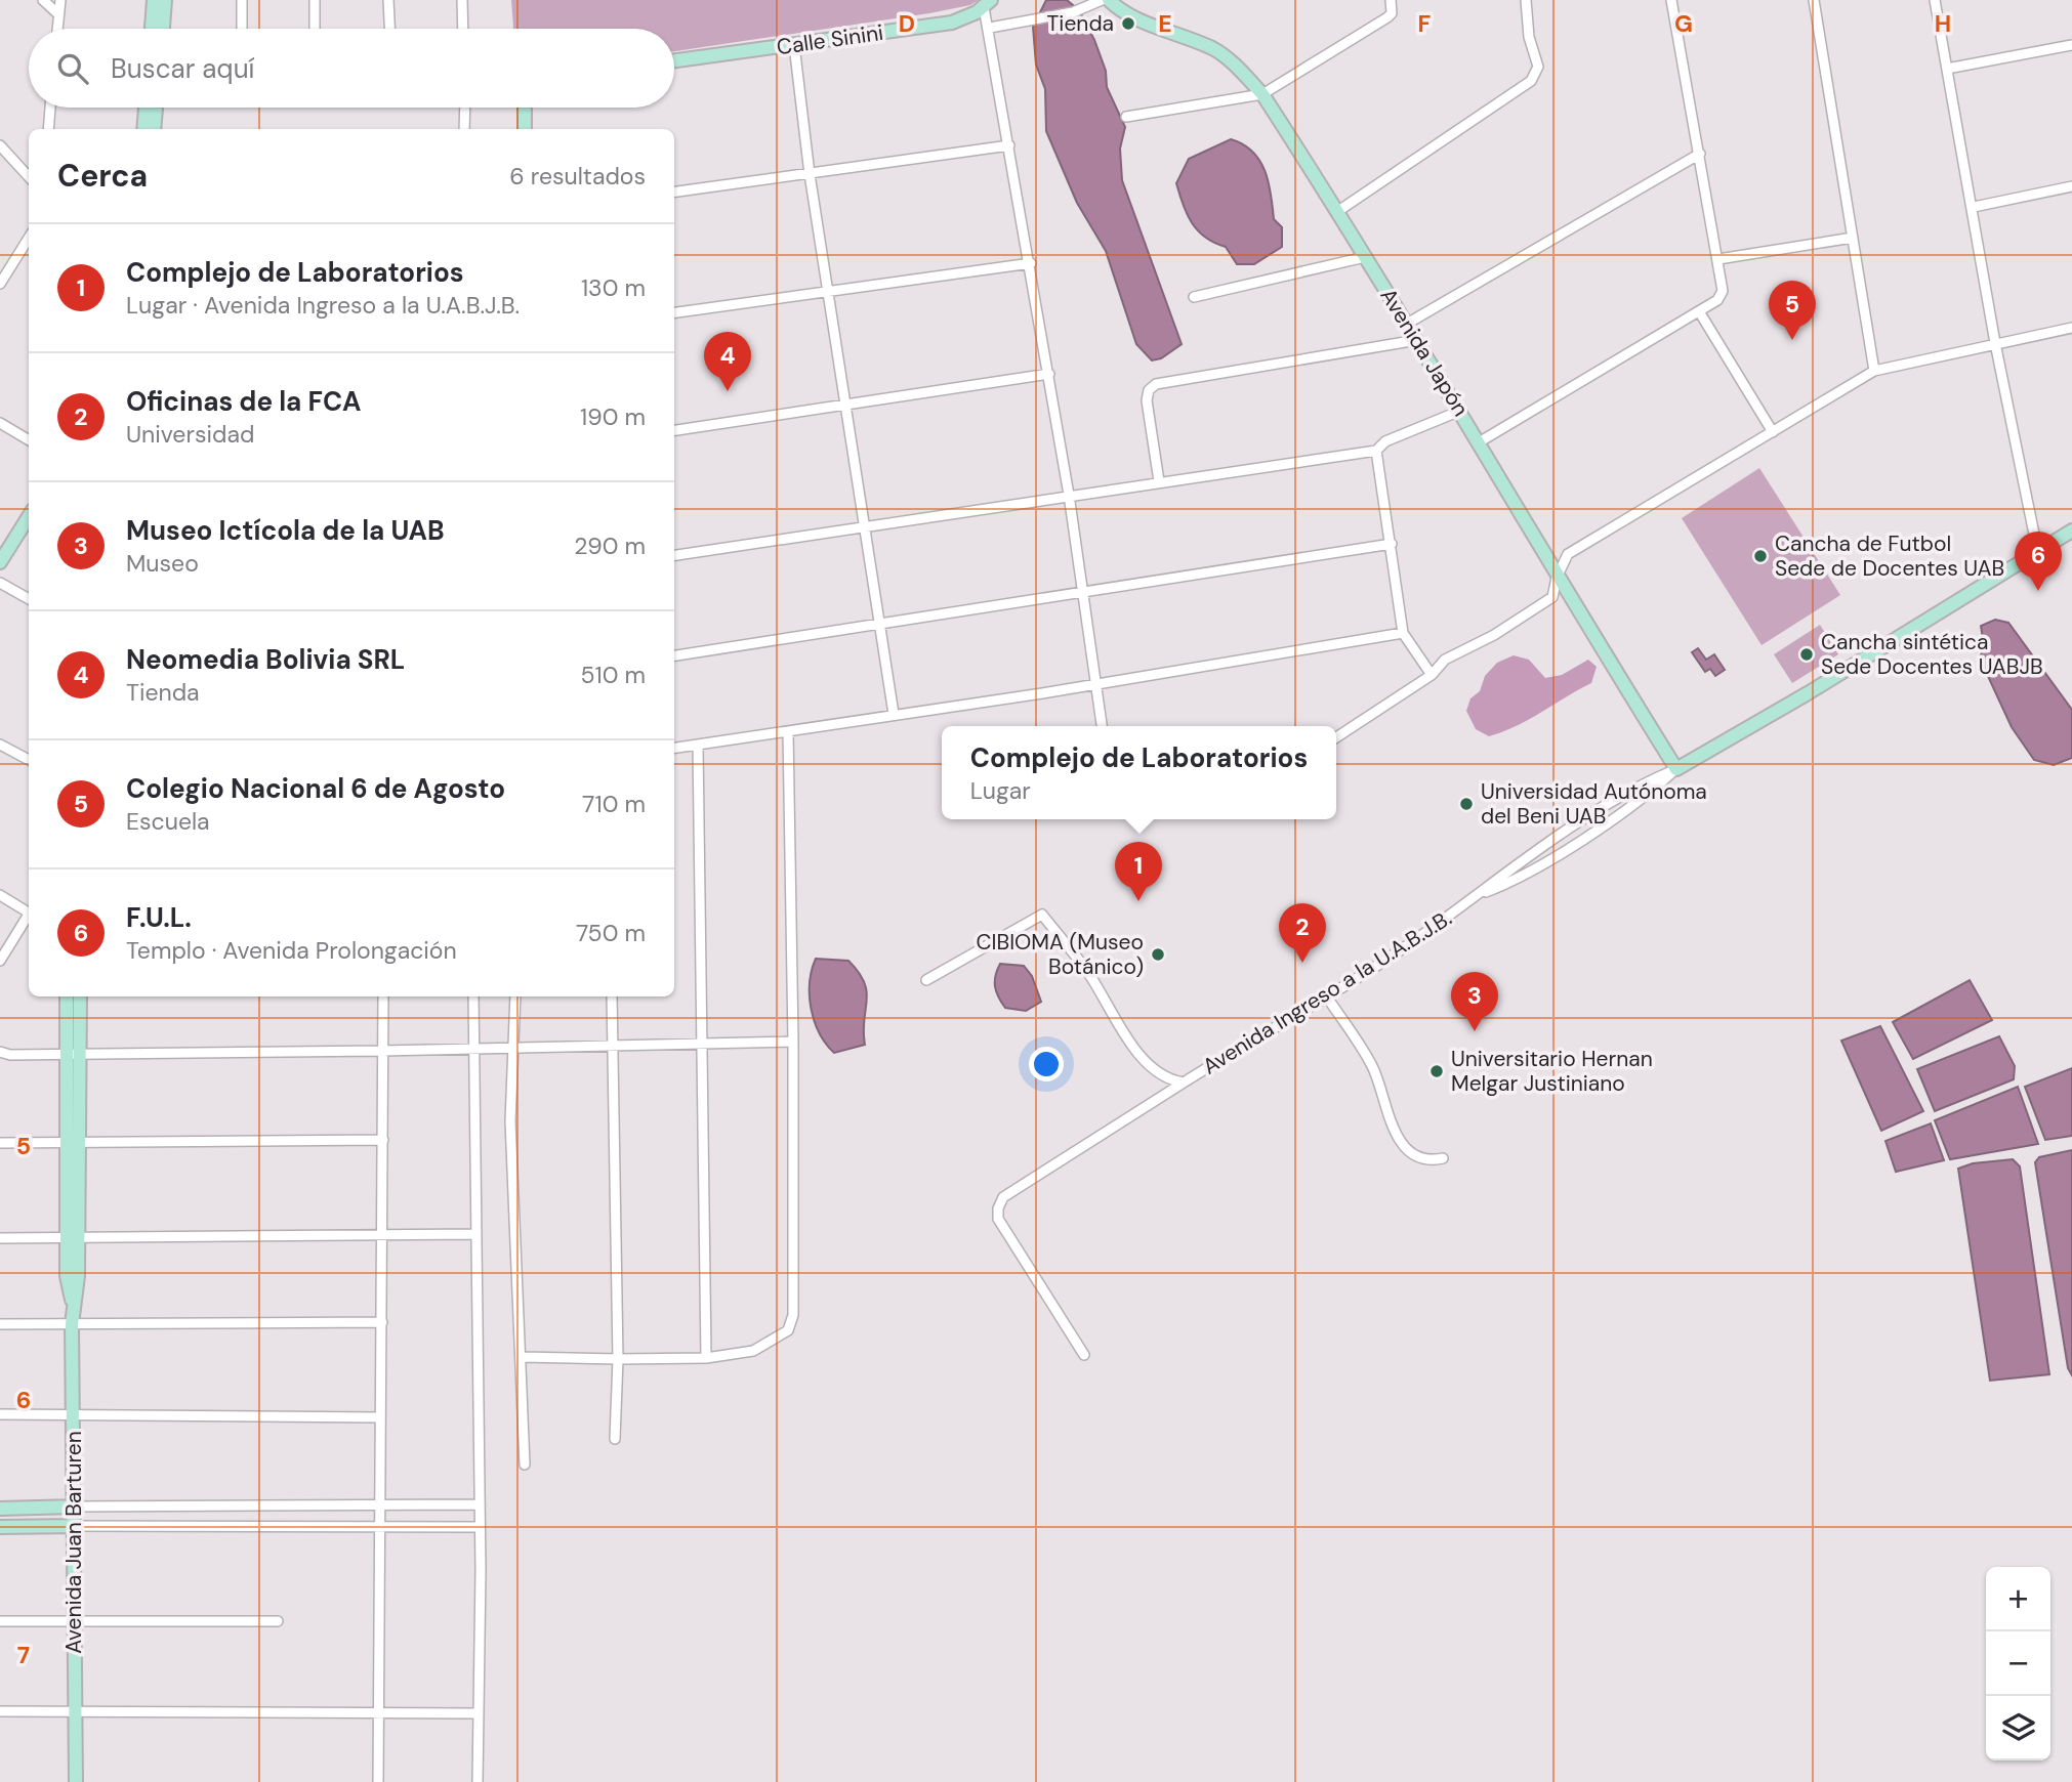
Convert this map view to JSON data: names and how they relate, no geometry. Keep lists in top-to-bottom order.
{
  "streets": {
    "street": [
      "Calle Sinini",
      "Avenida Japón",
      "Avenida Ingreso a la U.A.B.J.B.",
      "Avenida Juan Barturen"
    ]
  },
  "crossings": [
    ["Avenida Japón", "Avenida Ingreso a la U.A.B.J.B."]
  ],
  "places": [
    "Tienda",
    "Cancha de Futbol Sede de Docentes UAB",
    "Cancha sintética Sede Docentes UABJB",
    "Universidad Autónoma del Beni UAB",
    "CIBIOMA (Museo Botánico)",
    "Universitario Hernan Melgar Justiniano"
  ],
  "page": {
    "search": "Buscar aquí",
    "heading": ["Cerca", "6 resultados"],
    "list": [
      {
        "mark": "1",
        "name": "Complejo de Laboratorios",
        "note": "Lugar · Avenida Ingreso a la U.A.B.J.B.",
        "value": "130 m"
      },
      {
        "mark": "2",
        "name": "Oficinas de la FCA",
        "note": "Universidad",
        "value": "190 m"
      },
      {
        "mark": "3",
        "name": "Museo Ictícola de la UAB",
        "note": "Museo",
        "value": "290 m"
      },
      {
        "mark": "4",
        "name": "Neomedia Bolivia SRL",
        "note": "Tienda",
        "value": "510 m"
      },
      {
        "mark": "5",
        "name": "Colegio Nacional 6 de Agosto",
        "note": "Escuela",
        "value": "710 m"
      },
      {
        "mark": "6",
        "name": "F.U.L.",
        "note": "Templo · Avenida Prolongación",
        "value": "750 m"
      }
    ],
    "pins": [
      "5",
      "4",
      "6",
      "1",
      "2",
      "3"
    ],
    "popup": ["Complejo de Laboratorios", "Lugar"],
    "map_buttons": ["+", "−"]
  },
  "grid": {
    "columns": [
      "D",
      "E",
      "F",
      "G",
      "H"
    ],
    "rows": ["5", "6", "7"]
  }
}
